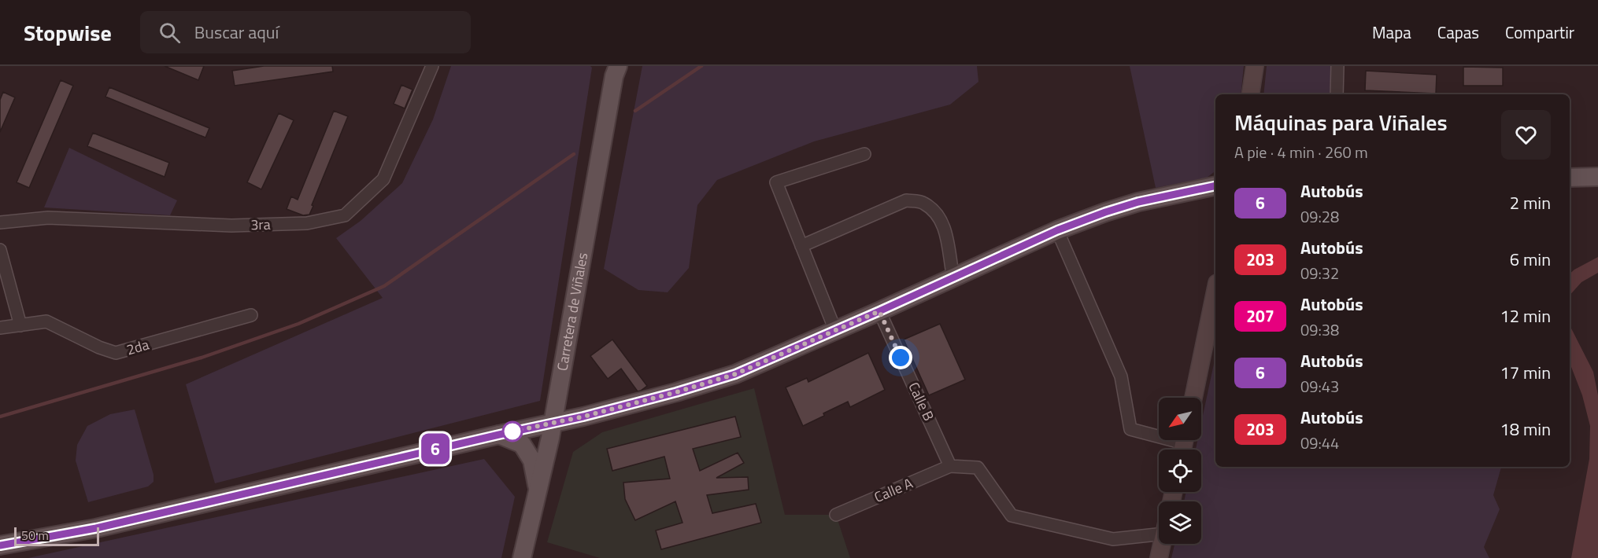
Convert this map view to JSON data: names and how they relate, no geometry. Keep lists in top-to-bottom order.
{
  "streets": {
    "main road": ["Carretera de Viñales"],
    "street": [
      "3ra",
      "2da",
      "Calle B",
      "Calle A"
    ]
  },
  "crossings": [
    ["Calle B", "Calle A"]
  ],
  "lines": ["bus line 6"],
  "scale_bar": "50 m",
  "north": "bottom left",
  "page": {
    "header": "Stopwise",
    "search": "Buscar aquí",
    "nav": ["Mapa", "Capas", "Compartir"],
    "on_map": "6",
    "heading": ["Máquinas para Viñales", "A pie · 4 min · 260 m"],
    "list": [
      {
        "mark": "6",
        "name": "Autobús",
        "note": "09:28",
        "value": "2 min"
      },
      {
        "mark": "203",
        "name": "Autobús",
        "note": "09:32",
        "value": "6 min"
      },
      {
        "mark": "207",
        "name": "Autobús",
        "note": "09:38",
        "value": "12 min"
      },
      {
        "mark": "6",
        "name": "Autobús",
        "note": "09:43",
        "value": "17 min"
      },
      {
        "mark": "203",
        "name": "Autobús",
        "note": "09:44",
        "value": "18 min"
      }
    ],
    "scale": "50 m"
  }
}
